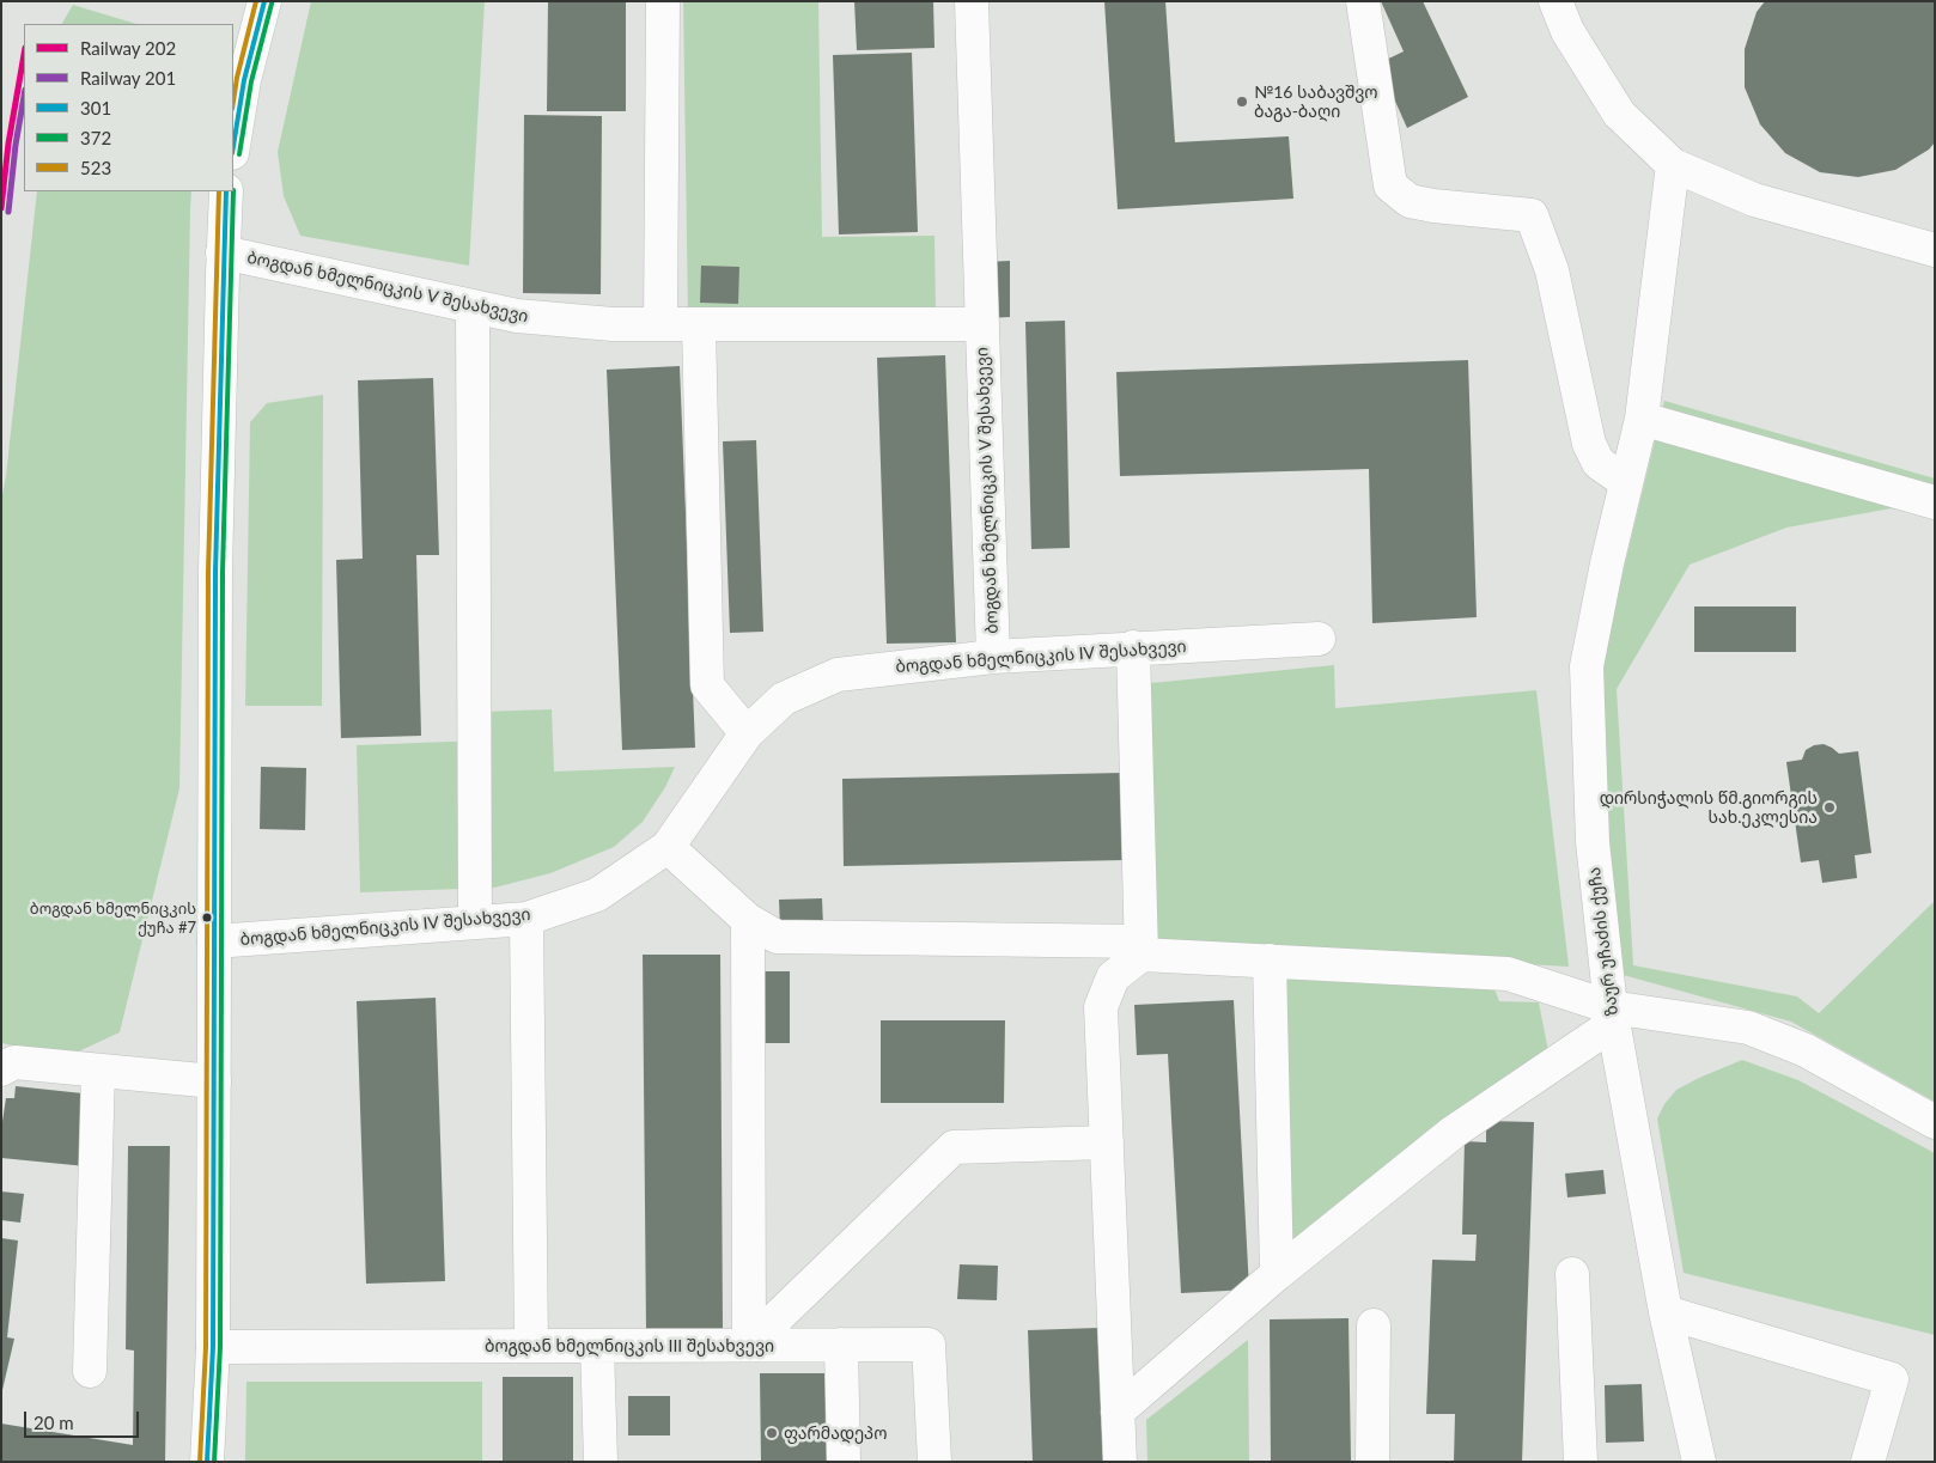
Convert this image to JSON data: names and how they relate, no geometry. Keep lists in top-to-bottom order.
{
  "streets": {
    "street": [
      "ბოგდან ხმელნიცკის V შესახვევი",
      "ბოგდან ხმელნიცკის IV შესახვევი",
      "ზაურ უჩაძის ქუჩა",
      "ბოგდან ხმელნიცკის III შესახვევი"
    ]
  },
  "crossings": [
    ["ბოგდან ხმელნიცკის V შესახვევი", "ბოგდან ხმელნიცკის IV შესახვევი"]
  ],
  "places": [
    "№16 საბავშვო ბაგა-ბაღი",
    "დირსიჭალის წმ.გიორგის სახ.ეკლესია",
    "ბოგდან ხმელნიცკის ქუჩა #7",
    "ფარმადეპო"
  ],
  "lines": [
    "transit line 301",
    "transit line 523",
    "transit line 372",
    "rail line 202",
    "rail line 201"
  ],
  "legend": [
    "Railway 202",
    "Railway 201",
    "301",
    "372",
    "523"
  ],
  "scale_bar": "20 m"
}
